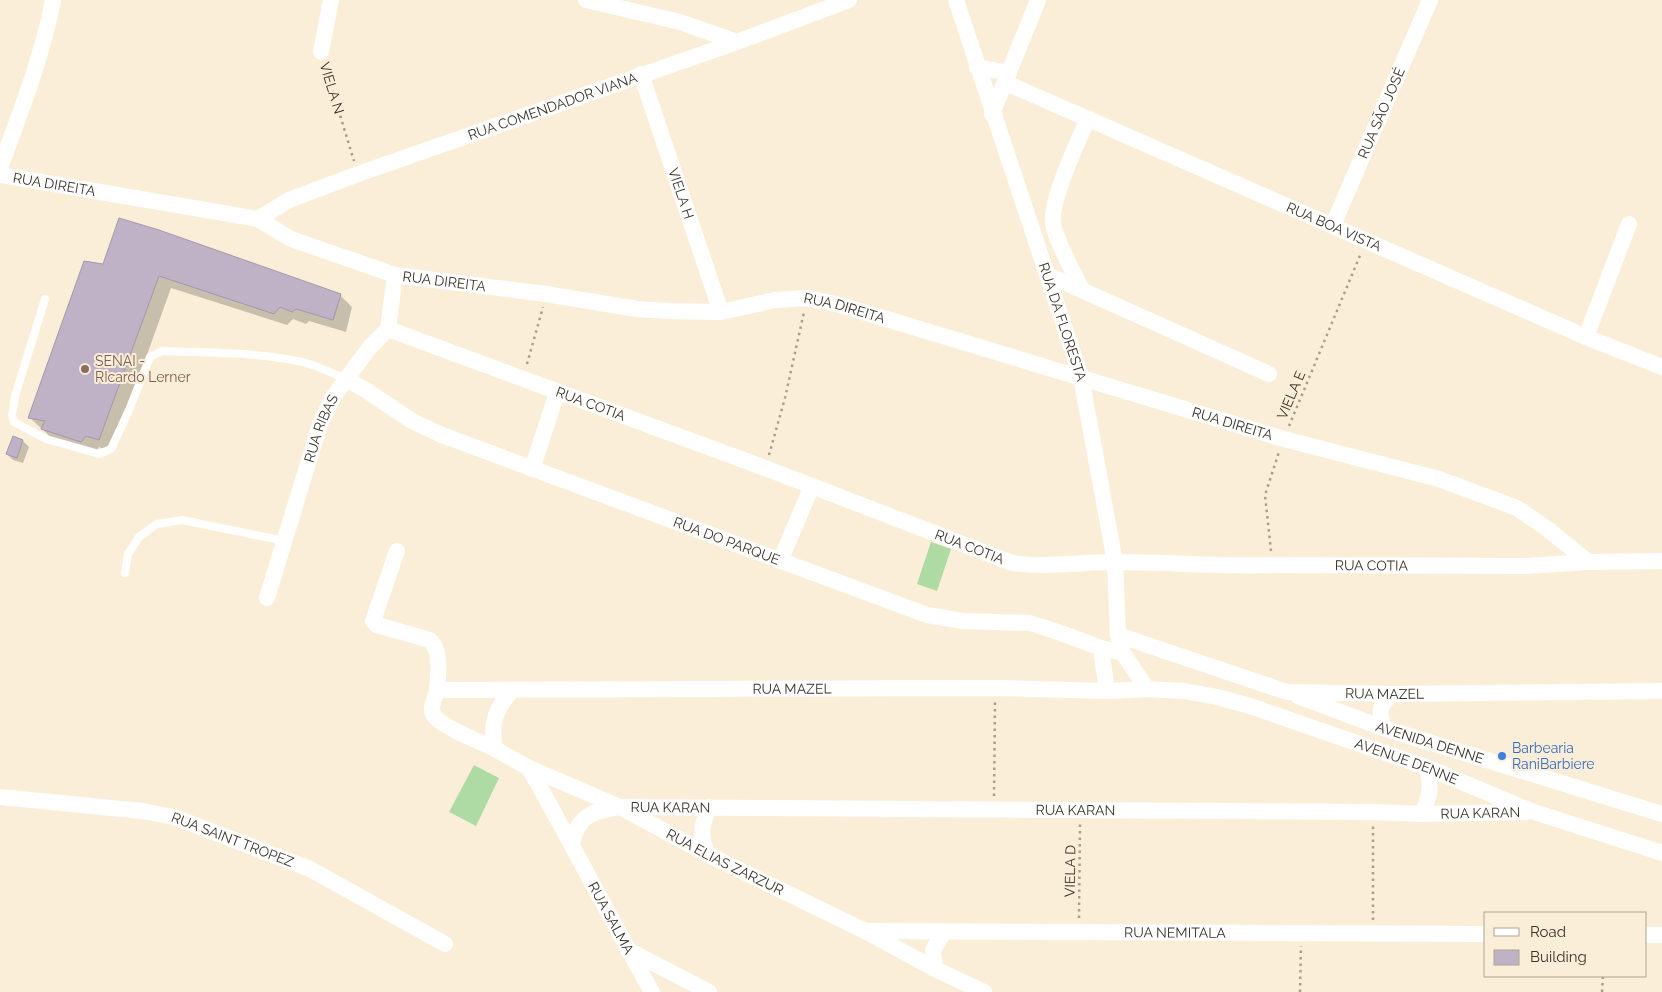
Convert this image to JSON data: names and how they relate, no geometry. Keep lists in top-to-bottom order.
{
  "streets": {
    "street": [
      "VIELA N",
      "RUA COMENDADOR VIANA",
      "RUA SÃO JOSÉ",
      "RUA DIREITA",
      "VIELA H",
      "RUA BOA VISTA",
      "RUA DA FLORESTA",
      "RUA COTIA",
      "RUA RIBAS",
      "RUA DO PARQUE",
      "RUA MAZEL",
      "AVENIDA DENNE",
      "AVENUE DENNE",
      "RUA KARAN",
      "RUA SAINT TROPEZ",
      "RUA ELIAS ZARZUR",
      "RUA SALMA",
      "RUA NEMITALA"
    ],
    "path": ["VIELA E", "VIELA D"]
  },
  "crossings": [
    ["VIELA N", "RUA COMENDADOR VIANA"],
    ["RUA COMENDADOR VIANA", "RUA DIREITA"],
    ["RUA COMENDADOR VIANA", "VIELA H"],
    ["RUA SÃO JOSÉ", "RUA BOA VISTA"],
    ["RUA DIREITA", "VIELA H"],
    ["RUA DIREITA", "RUA DA FLORESTA"],
    ["RUA DIREITA", "VIELA E"],
    ["RUA DIREITA", "RUA COTIA"],
    ["RUA BOA VISTA", "RUA DA FLORESTA"],
    ["RUA BOA VISTA", "VIELA E"],
    ["RUA DA FLORESTA", "RUA COTIA"],
    ["RUA DA FLORESTA", "RUA DO PARQUE"],
    ["RUA DA FLORESTA", "RUA MAZEL"],
    ["RUA DA FLORESTA", "AVENUE DENNE"],
    ["VIELA E", "RUA COTIA"],
    ["RUA COTIA", "RUA RIBAS"],
    ["RUA RIBAS", "RUA DO PARQUE"],
    ["RUA MAZEL", "AVENIDA DENNE"],
    ["RUA MAZEL", "AVENUE DENNE"],
    ["RUA MAZEL", "RUA ELIAS ZARZUR"],
    ["AVENUE DENNE", "RUA KARAN"],
    ["RUA KARAN", "RUA ELIAS ZARZUR"],
    ["RUA KARAN", "VIELA D"],
    ["RUA ELIAS ZARZUR", "RUA SALMA"],
    ["RUA ELIAS ZARZUR", "RUA NEMITALA"],
    ["VIELA D", "RUA NEMITALA"]
  ],
  "places": ["SENAI - RIcardo Lerner", "Barbearia RaniBarbiere"],
  "legend": ["Road", "Building"]
}
